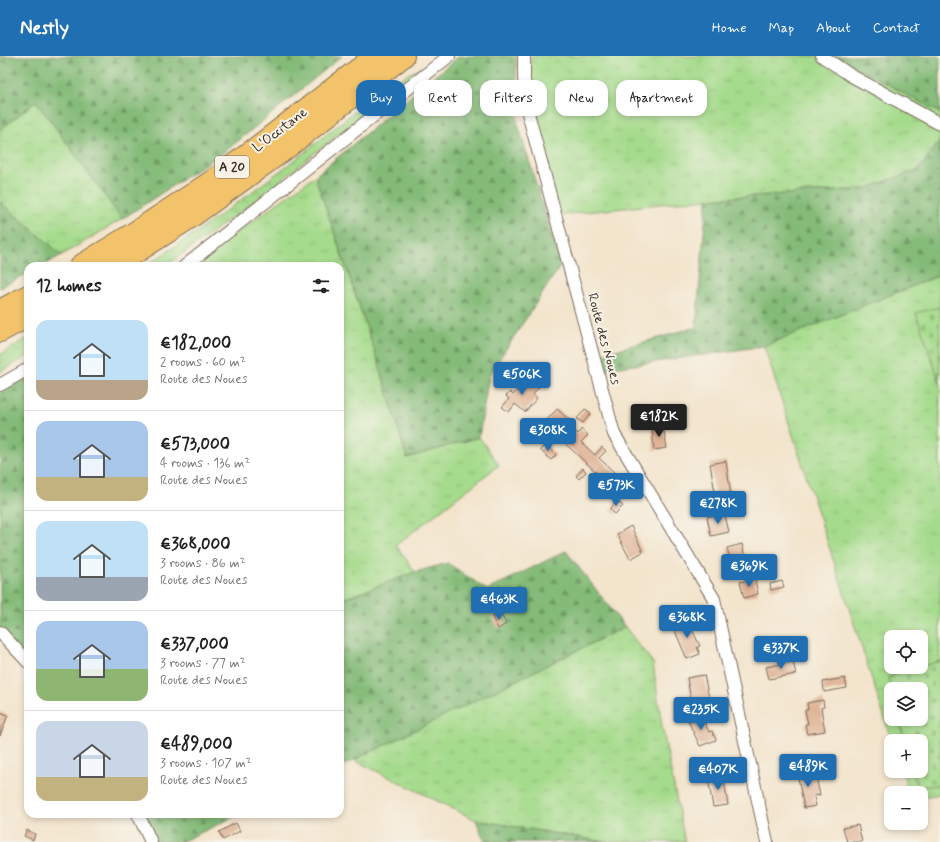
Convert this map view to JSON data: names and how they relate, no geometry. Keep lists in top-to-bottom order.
{
  "streets": {
    "highway": ["L'Occitane", "A 20"],
    "street": ["Route des Noues"]
  },
  "page": {
    "header": "Nestly",
    "nav": [
      "Home",
      "Map",
      "About",
      "Contact"
    ],
    "chip": [
      "Buy",
      "Rent",
      "Filters",
      "New",
      "Apartment"
    ],
    "heading": "12 homes",
    "list": [
      {
        "name": "€182,000",
        "note": "2 rooms · 60 m² · Route des Noues"
      },
      {
        "name": "€573,000",
        "note": "4 rooms · 136 m² · Route des Noues"
      },
      {
        "name": "€368,000",
        "note": "3 rooms · 86 m² · Route des Noues"
      },
      {
        "name": "€337,000",
        "note": "3 rooms · 77 m² · Route des Noues"
      },
      {
        "name": "€489,000",
        "note": "3 rooms · 107 m² · Route des Noues"
      }
    ],
    "price": [
      "€506K",
      "€182K",
      "€308K",
      "€573K",
      "€278K",
      "€369K",
      "€463K",
      "€368K",
      "€337K",
      "€235K",
      "€489K",
      "€407K"
    ],
    "map_buttons": ["+", "−"]
  }
}
